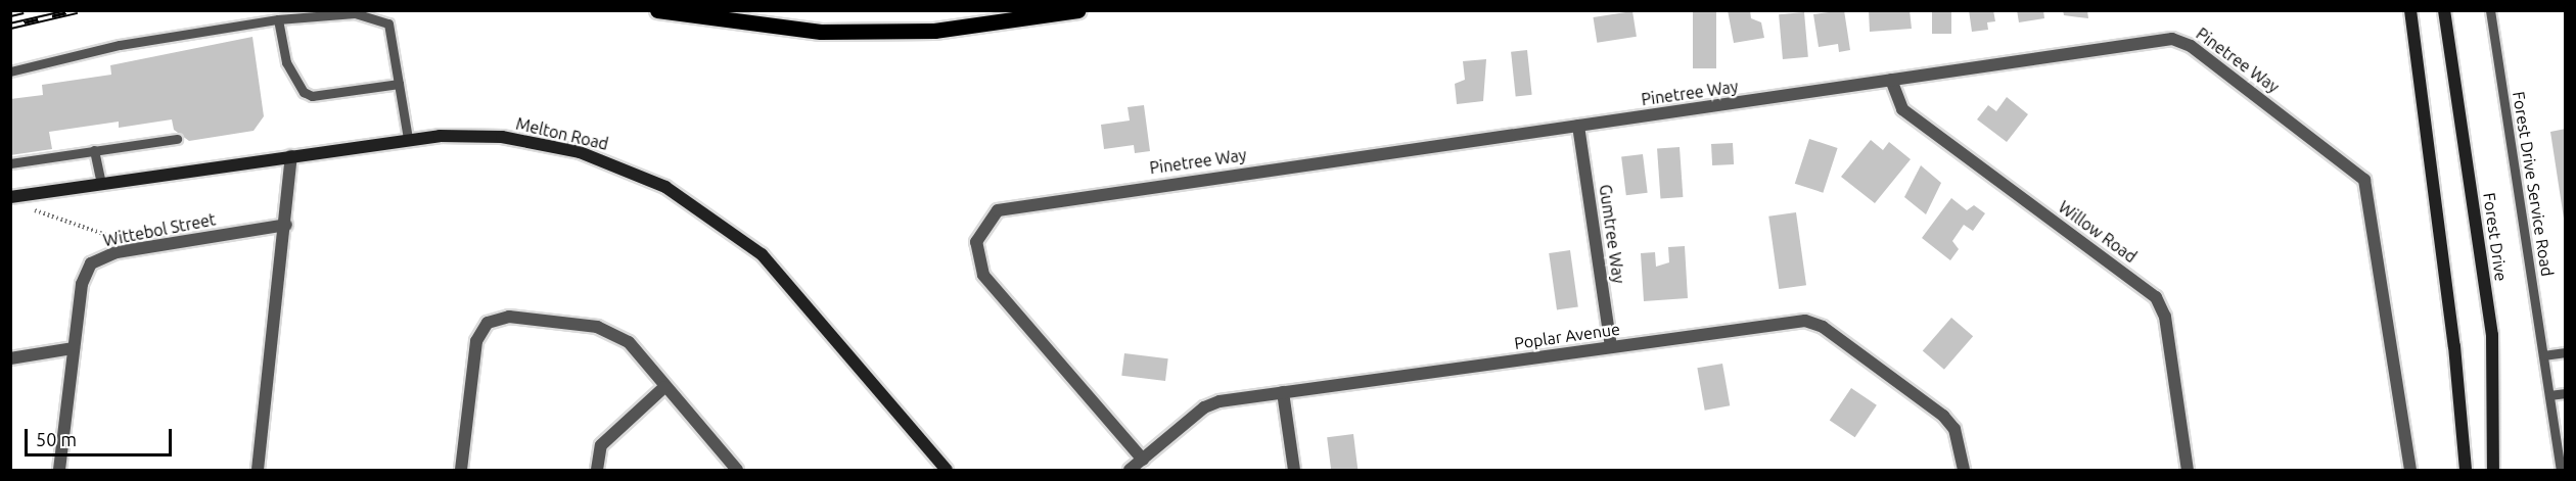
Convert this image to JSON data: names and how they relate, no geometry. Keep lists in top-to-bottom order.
{
  "streets": {
    "street": [
      "Pinetree Way",
      "Melton Road",
      "Wittebol Street",
      "Willow Road",
      "Gumtree Way",
      "Forest Drive",
      "Poplar Avenue"
    ],
    "lane": ["Forest Drive Service Road"]
  },
  "crossings": [
    ["Pinetree Way", "Willow Road"],
    ["Pinetree Way", "Gumtree Way"],
    ["Pinetree Way", "Poplar Avenue"],
    ["Gumtree Way", "Poplar Avenue"]
  ],
  "scale_bar": "50 m"
}
